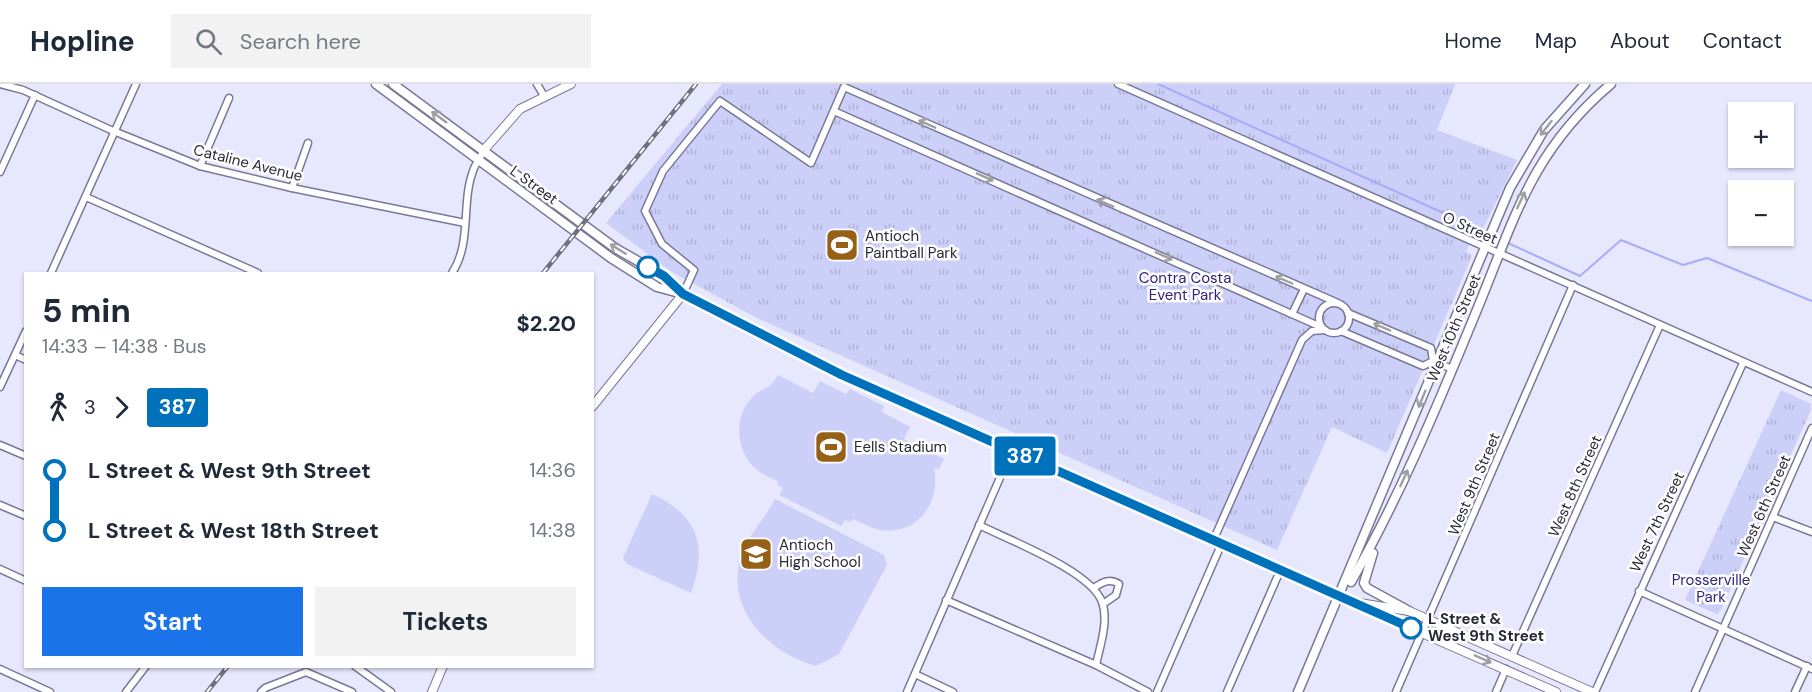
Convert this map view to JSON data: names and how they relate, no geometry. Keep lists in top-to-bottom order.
{
  "streets": {
    "main road": ["L Street", "West 10th Street"],
    "street": [
      "Cataline Avenue",
      "O Street",
      "West 9th Street",
      "West 8th Street",
      "West 6th Street",
      "West 7th Street"
    ]
  },
  "crossings": [
    ["L Street", "West 10th Street"],
    ["L Street", "West 9th Street"],
    ["L Street", "West 8th Street"],
    ["L Street", "West 7th Street"],
    ["O Street", "West 10th Street"],
    ["O Street", "West 9th Street"],
    ["O Street", "West 8th Street"],
    ["O Street", "West 7th Street"]
  ],
  "parks": ["Contra Costa Event Park", "Prosserville Park"],
  "places": {
    "sports": ["Antioch Paintball Park", "Eells Stadium"],
    "school or university": ["Antioch High School"],
    "other": ["L Street & West 9th Street"]
  },
  "lines": ["bus line 387"],
  "page": {
    "header": "Hopline",
    "search": "Search here",
    "nav": [
      "Home",
      "Map",
      "About",
      "Contact"
    ],
    "on_map": "387",
    "map_buttons": ["+", "−"],
    "heading": ["5 min", "14:33 – 14:38 · Bus", "$2.20"],
    "legs": ["3", "387"],
    "list": [
      {
        "name": "L Street & West 9th Street",
        "value": "14:36"
      },
      {
        "name": "L Street & West 18th Street",
        "value": "14:38"
      }
    ],
    "buttons": ["Start", "Tickets"]
  }
}
